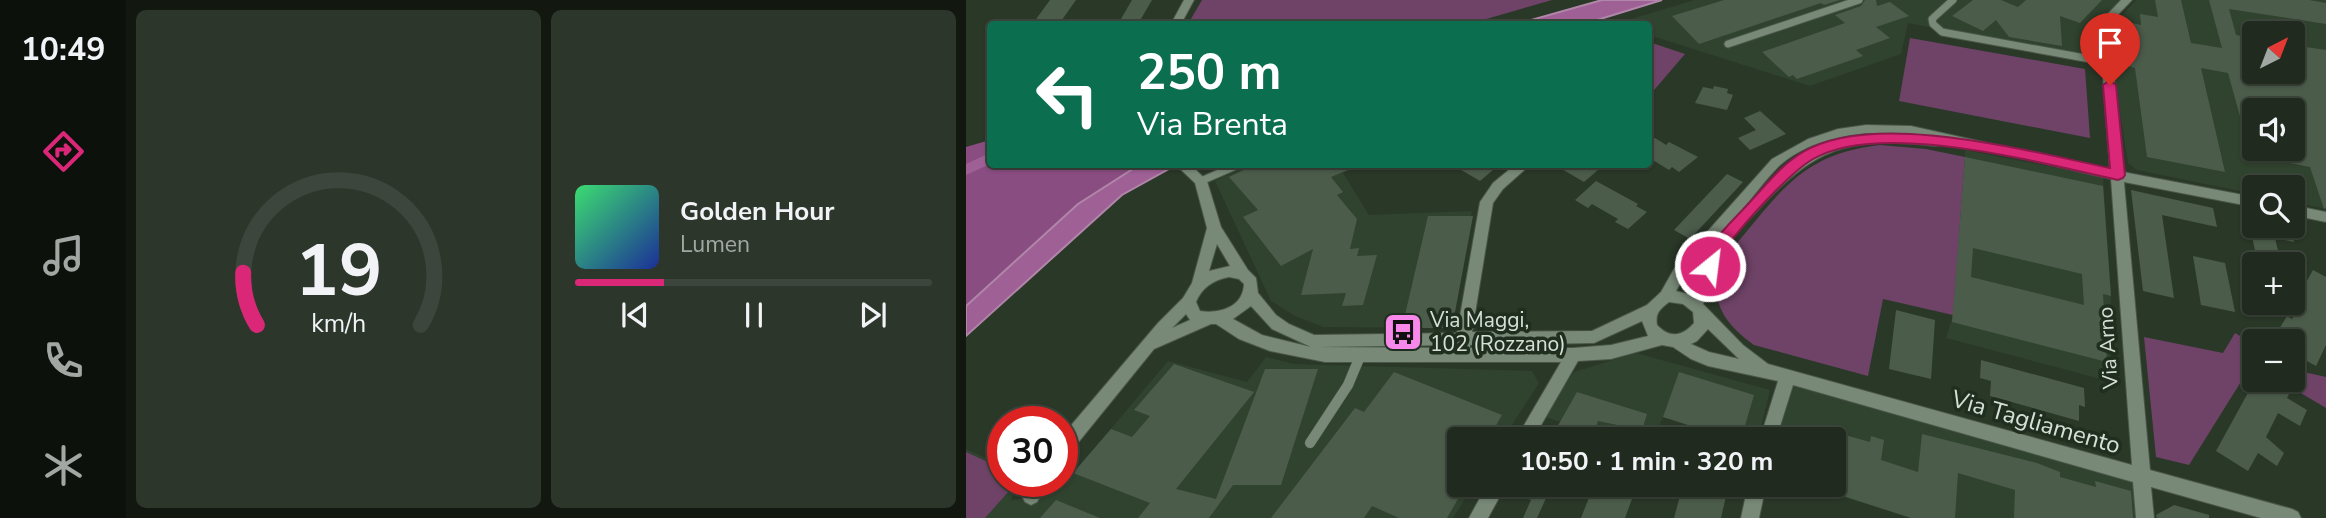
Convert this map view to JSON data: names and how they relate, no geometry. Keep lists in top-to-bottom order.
{
  "streets": {
    "street": ["Via Arno", "Via Tagliamento"]
  },
  "crossings": [
    ["Via Arno", "Via Tagliamento"]
  ],
  "places": {
    "bus stop": ["Via Maggi, 102 (Rozzano)"]
  },
  "north": "top right",
  "page": {
    "tabs": "10:49",
    "map_buttons": ["+", "−"],
    "turn": ["250 m", "Via Brenta"],
    "song": ["Golden Hour", "Lumen"],
    "limit": "30",
    "trip": "10:50 · 1 min · 320 m",
    "gauge": ["19", "km/h"]
  }
}
